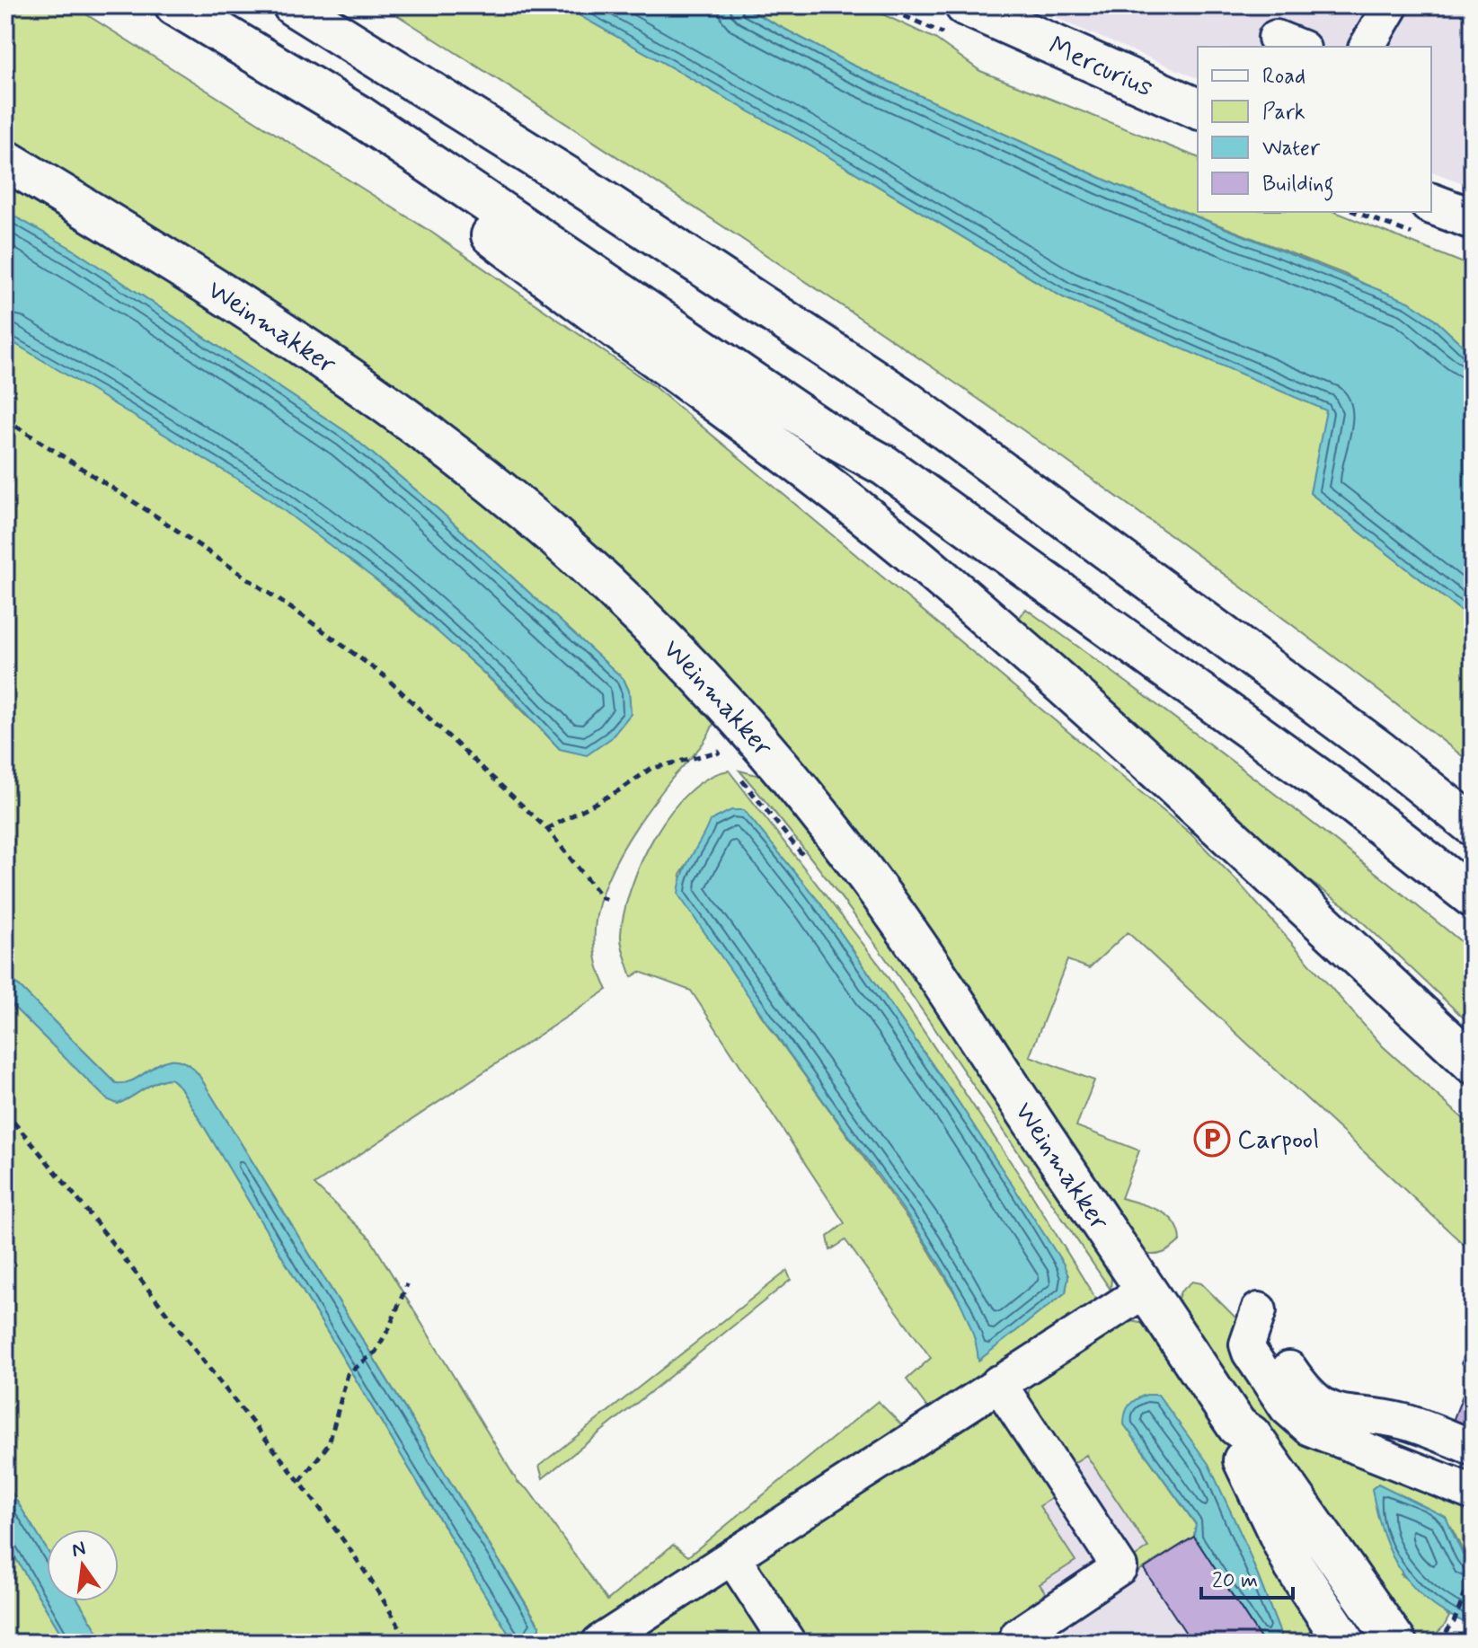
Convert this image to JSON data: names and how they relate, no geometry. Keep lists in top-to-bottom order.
{
  "streets": {
    "main road": ["Mercurius", "Weinmakker"]
  },
  "places": {
    "parking": ["Carpool"]
  },
  "legend": [
    "Road",
    "Park",
    "Water",
    "Building"
  ],
  "scale_bar": "20 m",
  "north": "top"
}
